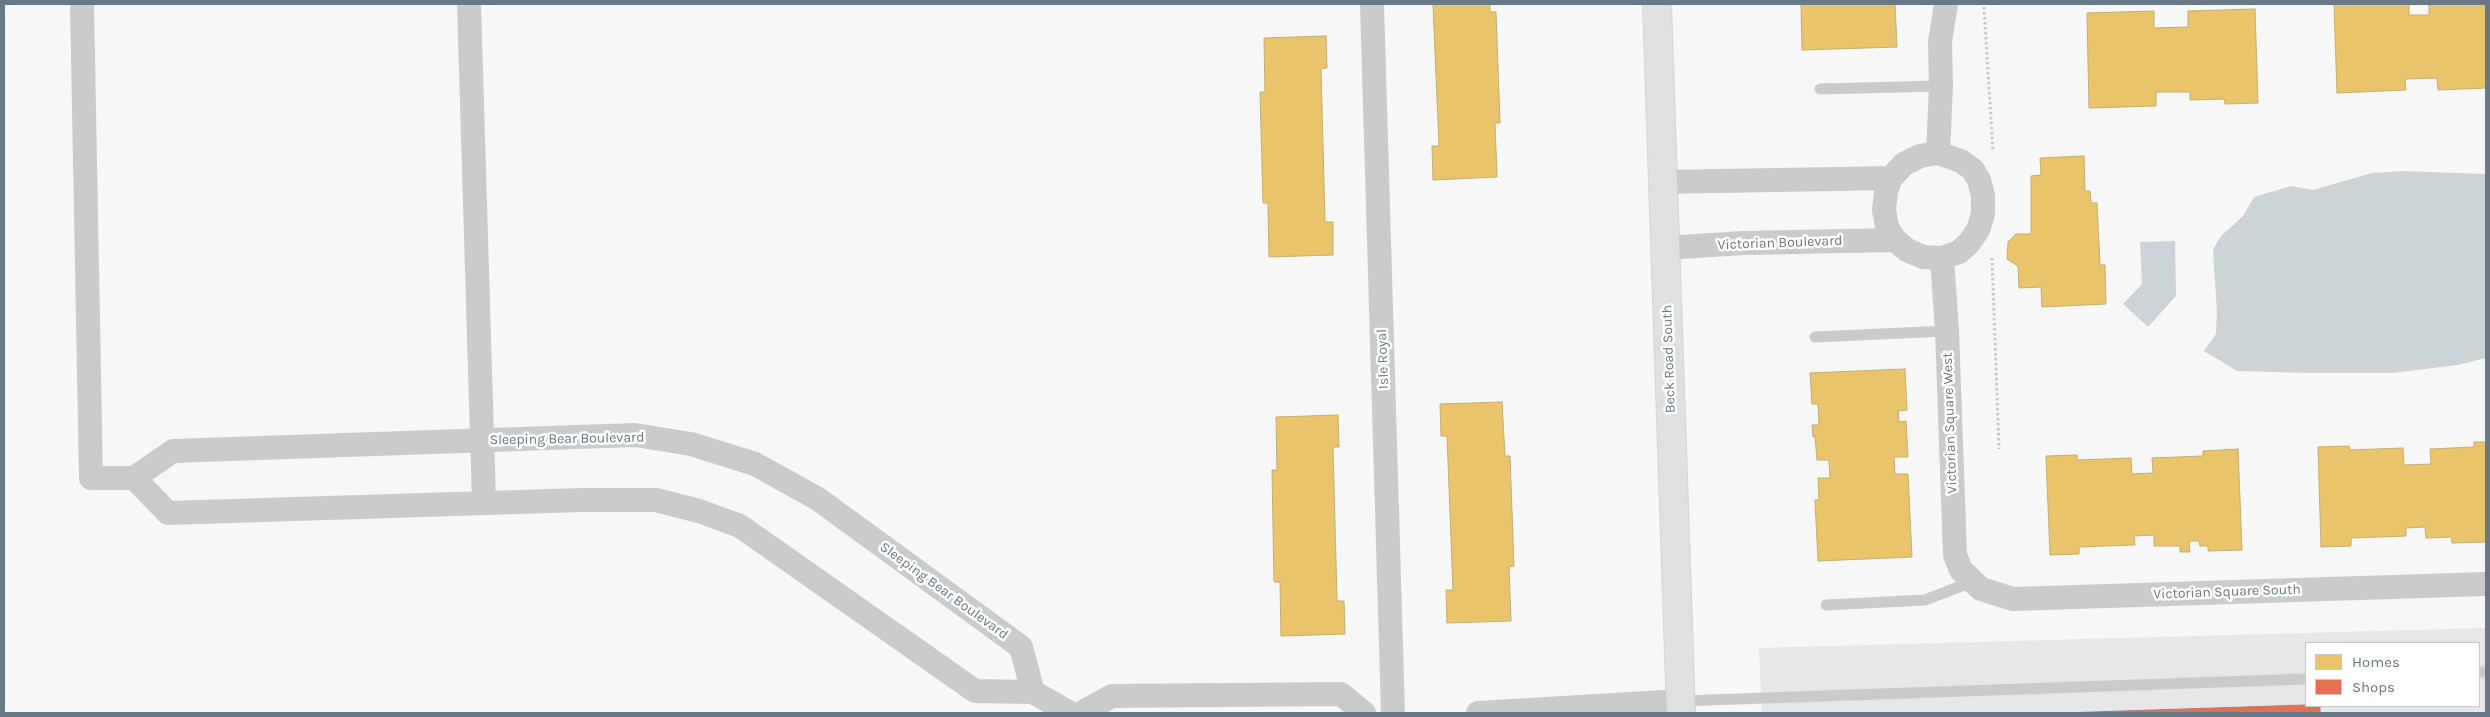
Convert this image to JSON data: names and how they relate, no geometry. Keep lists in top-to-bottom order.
{
  "streets": {
    "main road": ["Beck Road South"],
    "street": [
      "Victorian Boulevard",
      "Isle Royal",
      "Victorian Square West",
      "Sleeping Bear Boulevard",
      "Victorian Square South"
    ]
  },
  "crossings": [
    ["Victorian Boulevard", "Beck Road South"],
    ["Victorian Boulevard", "Victorian Square West"],
    ["Victorian Square West", "Victorian Square South"]
  ],
  "legend": ["Homes", "Shops"]
}
